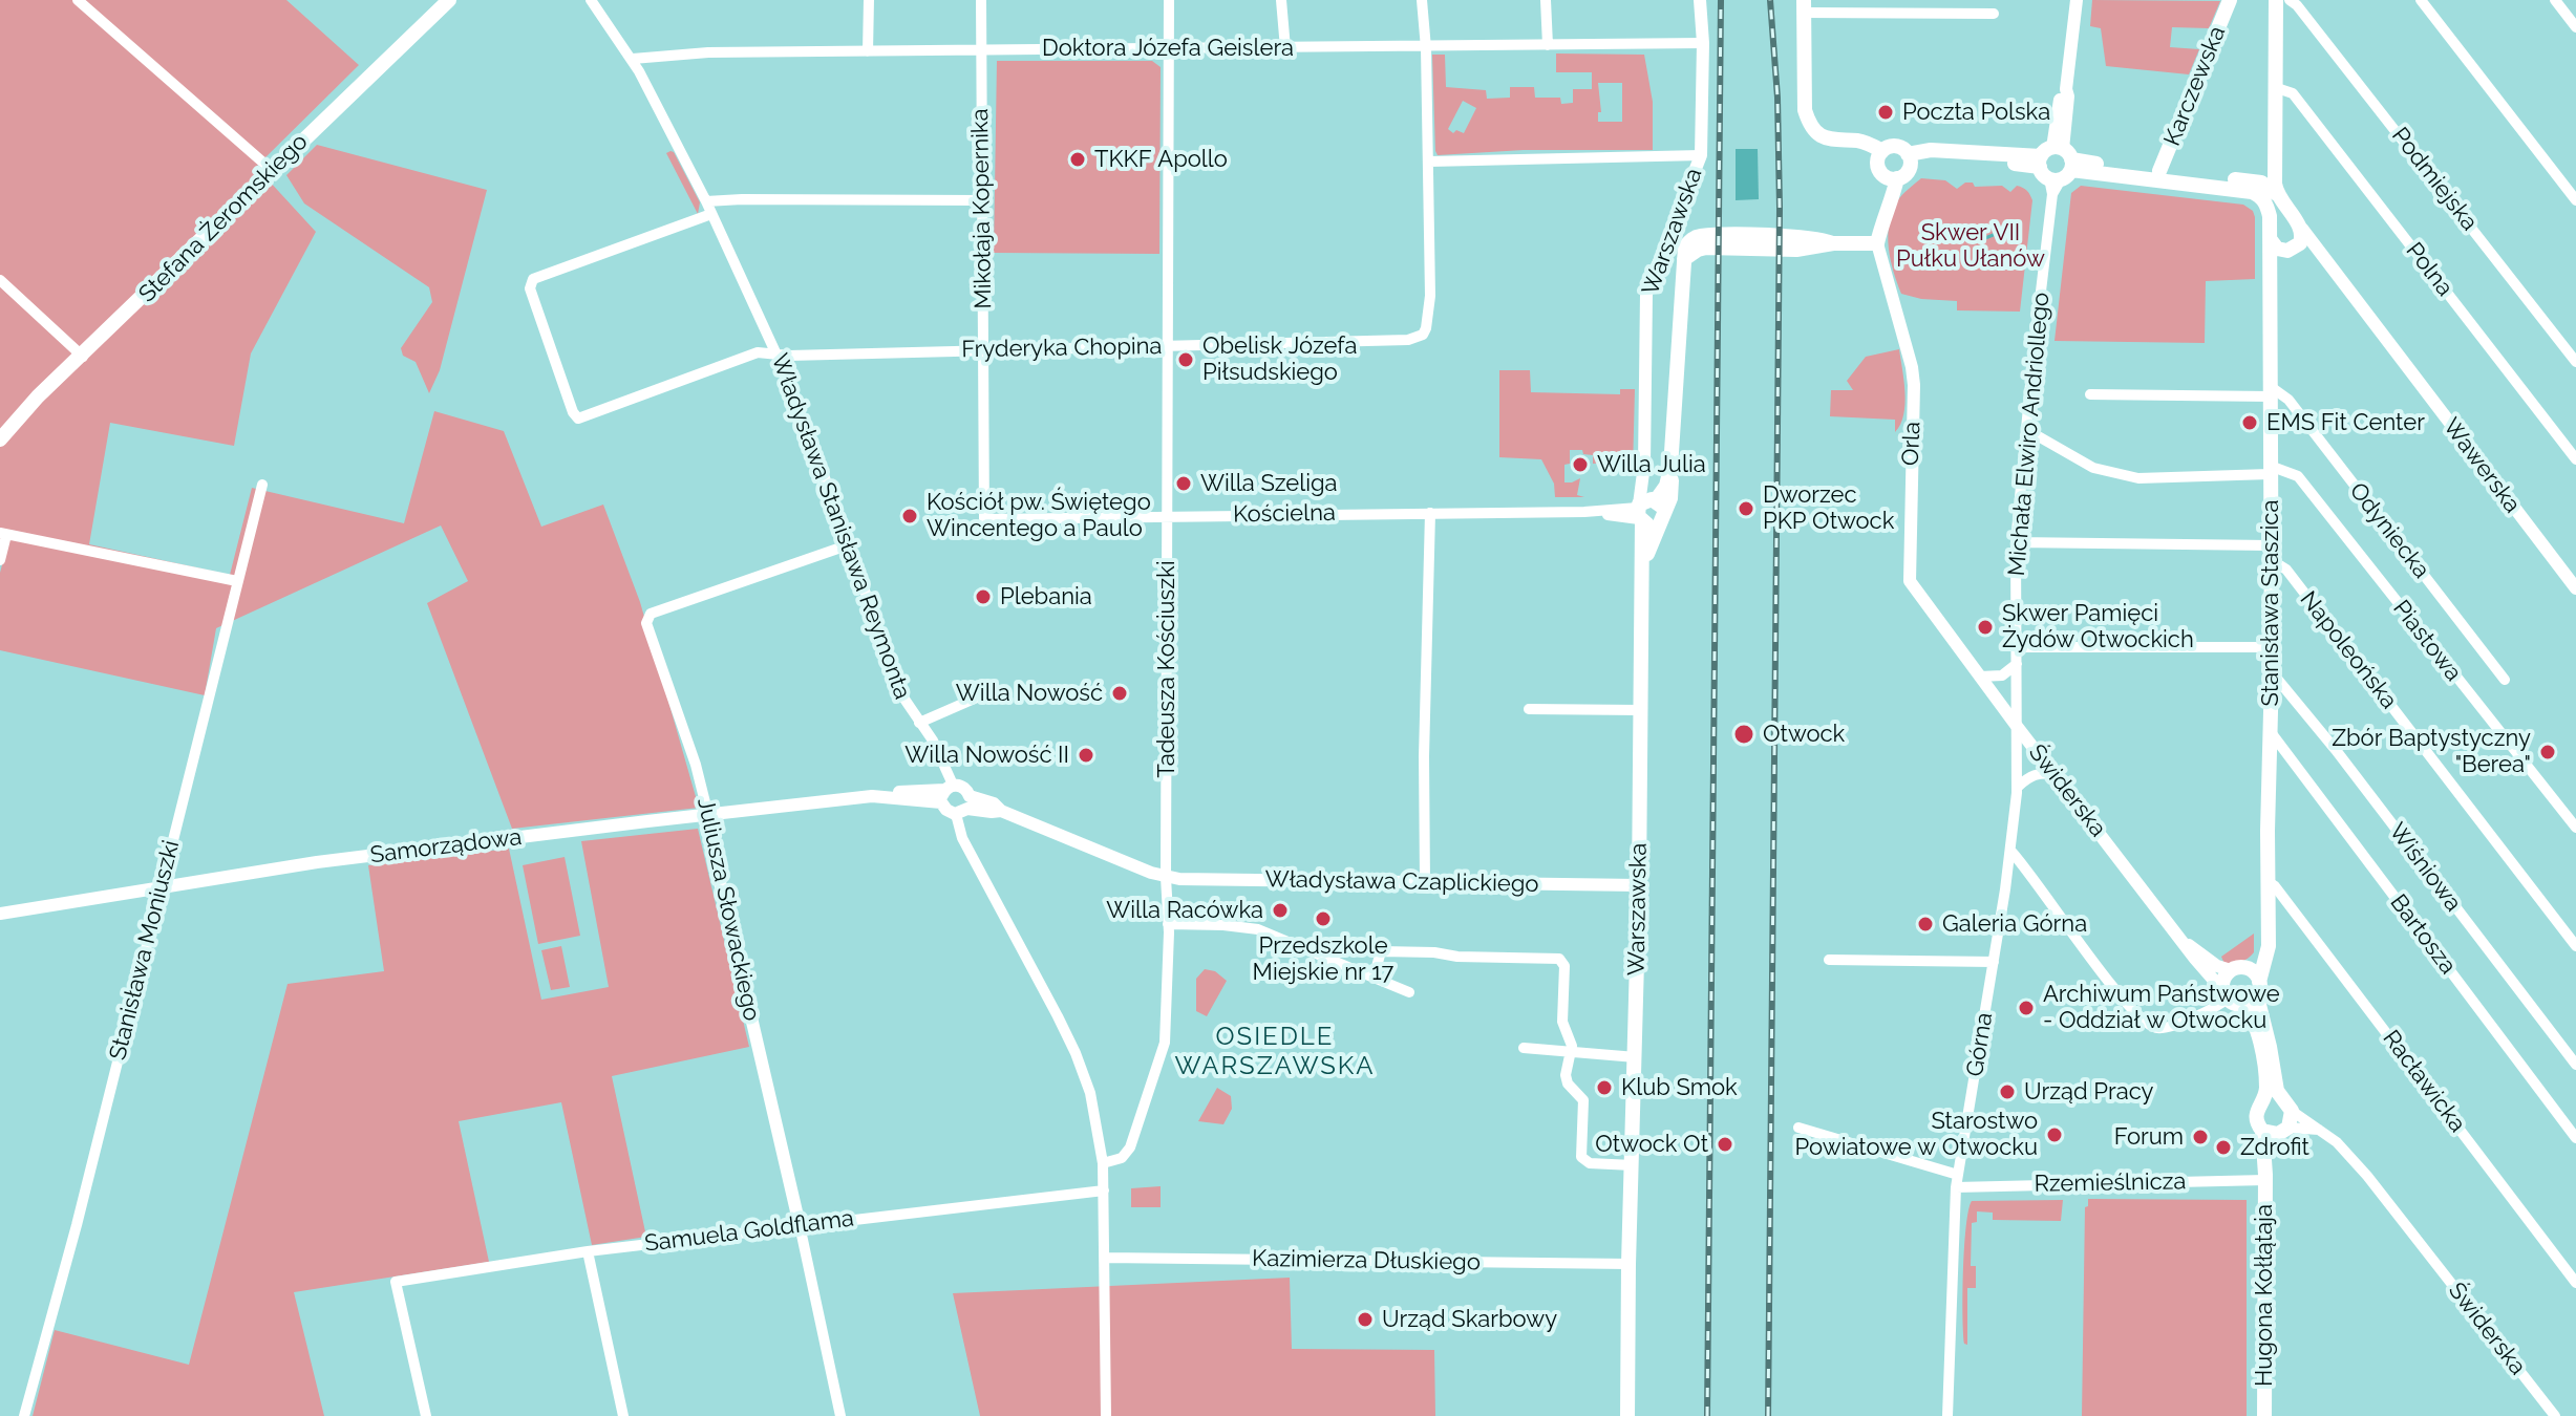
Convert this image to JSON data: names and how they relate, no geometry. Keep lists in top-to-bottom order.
{
  "streets": {
    "main road": [
      "Karczewska",
      "Stefana Żeromskiego",
      "Warszawska",
      "Orla",
      "Stanisława Staszica",
      "Świderska",
      "Hugona Kołłątaja"
    ],
    "street": [
      "Doktora Józefa Geislera",
      "Podmiejska",
      "Mikołaja Kopernika",
      "Polna",
      "Fryderyka Chopina",
      "Michała Elwiro Andriollego",
      "Wawerska",
      "Kościelna",
      "Władysława Stanisława Reymonta",
      "Odyniecka",
      "Piastowa",
      "Napoleońska",
      "Tadeusza Kościuszki",
      "Samorządowa",
      "Wiśniowa",
      "Władysława Czaplickiego",
      "Juliusza Słowackiego",
      "Bartosza",
      "Stanisława Moniuszki",
      "Górna",
      "Racławicka",
      "Rzemieślnicza",
      "Samuela Goldflama",
      "Kazimierza Dłuskiego"
    ]
  },
  "crossings": [
    ["Doktora Józefa Geislera", "Mikołaja Kopernika"],
    ["Doktora Józefa Geislera", "Warszawska"],
    ["Doktora Józefa Geislera", "Fryderyka Chopina"],
    ["Doktora Józefa Geislera", "Władysława Stanisława Reymonta"],
    ["Doktora Józefa Geislera", "Tadeusza Kościuszki"],
    ["Mikołaja Kopernika", "Fryderyka Chopina"],
    ["Mikołaja Kopernika", "Kościelna"],
    ["Warszawska", "Orla"],
    ["Warszawska", "Kościelna"],
    ["Warszawska", "Władysława Czaplickiego"],
    ["Warszawska", "Kazimierza Dłuskiego"],
    ["Fryderyka Chopina", "Władysława Stanisława Reymonta"],
    ["Fryderyka Chopina", "Tadeusza Kościuszki"],
    ["Michała Elwiro Andriollego", "Świderska"],
    ["Michała Elwiro Andriollego", "Górna"],
    ["Orla", "Świderska"],
    ["Wawerska", "Stanisława Staszica"],
    ["Kościelna", "Tadeusza Kościuszki"],
    ["Władysława Stanisława Reymonta", "Samorządowa"],
    ["Władysława Stanisława Reymonta", "Juliusza Słowackiego"],
    ["Odyniecka", "Stanisława Staszica"],
    ["Stanisława Staszica", "Piastowa"],
    ["Stanisława Staszica", "Napoleońska"],
    ["Stanisława Staszica", "Świderska"],
    ["Stanisława Staszica", "Wiśniowa"],
    ["Stanisława Staszica", "Bartosza"],
    ["Stanisława Staszica", "Racławicka"],
    ["Tadeusza Kościuszki", "Władysława Czaplickiego"],
    ["Świderska", "Górna"],
    ["Samorządowa", "Juliusza Słowackiego"],
    ["Samorządowa", "Stanisława Moniuszki"],
    ["Juliusza Słowackiego", "Samuela Goldflama"],
    ["Górna", "Rzemieślnicza"],
    ["Rzemieślnicza", "Hugona Kołłątaja"]
  ],
  "districts": ["OSIEDLE WARSZAWSKA"],
  "parks": ["Skwer VII Pułku Ułanów"],
  "places": [
    "Poczta Polska",
    "TKKF Apollo",
    "Obelisk Józefa Piłsudskiego",
    "EMS Fit Center",
    "Willa Julia",
    "Willa Szeliga",
    "Dworzec PKP Otwock",
    "Kościół pw. Świętego Wincentego a Paulo",
    "Plebania",
    "Skwer Pamięci Żydów Otwockich",
    "Willa Nowość",
    "Otwock",
    "Zbór Baptystyczny \"Berea\"",
    "Willa Nowość II",
    "Willa Racówka",
    "Przedszkole Miejskie nr 17",
    "Galeria Górna",
    "Archiwum Państwowe - Oddział w Otwocku",
    "Klub Smok",
    "Urząd Pracy",
    "Starostwo Powiatowe w Otwocku",
    "Forum",
    "Otwock Ot",
    "Zdrofit",
    "Urząd Skarbowy"
  ]
}
